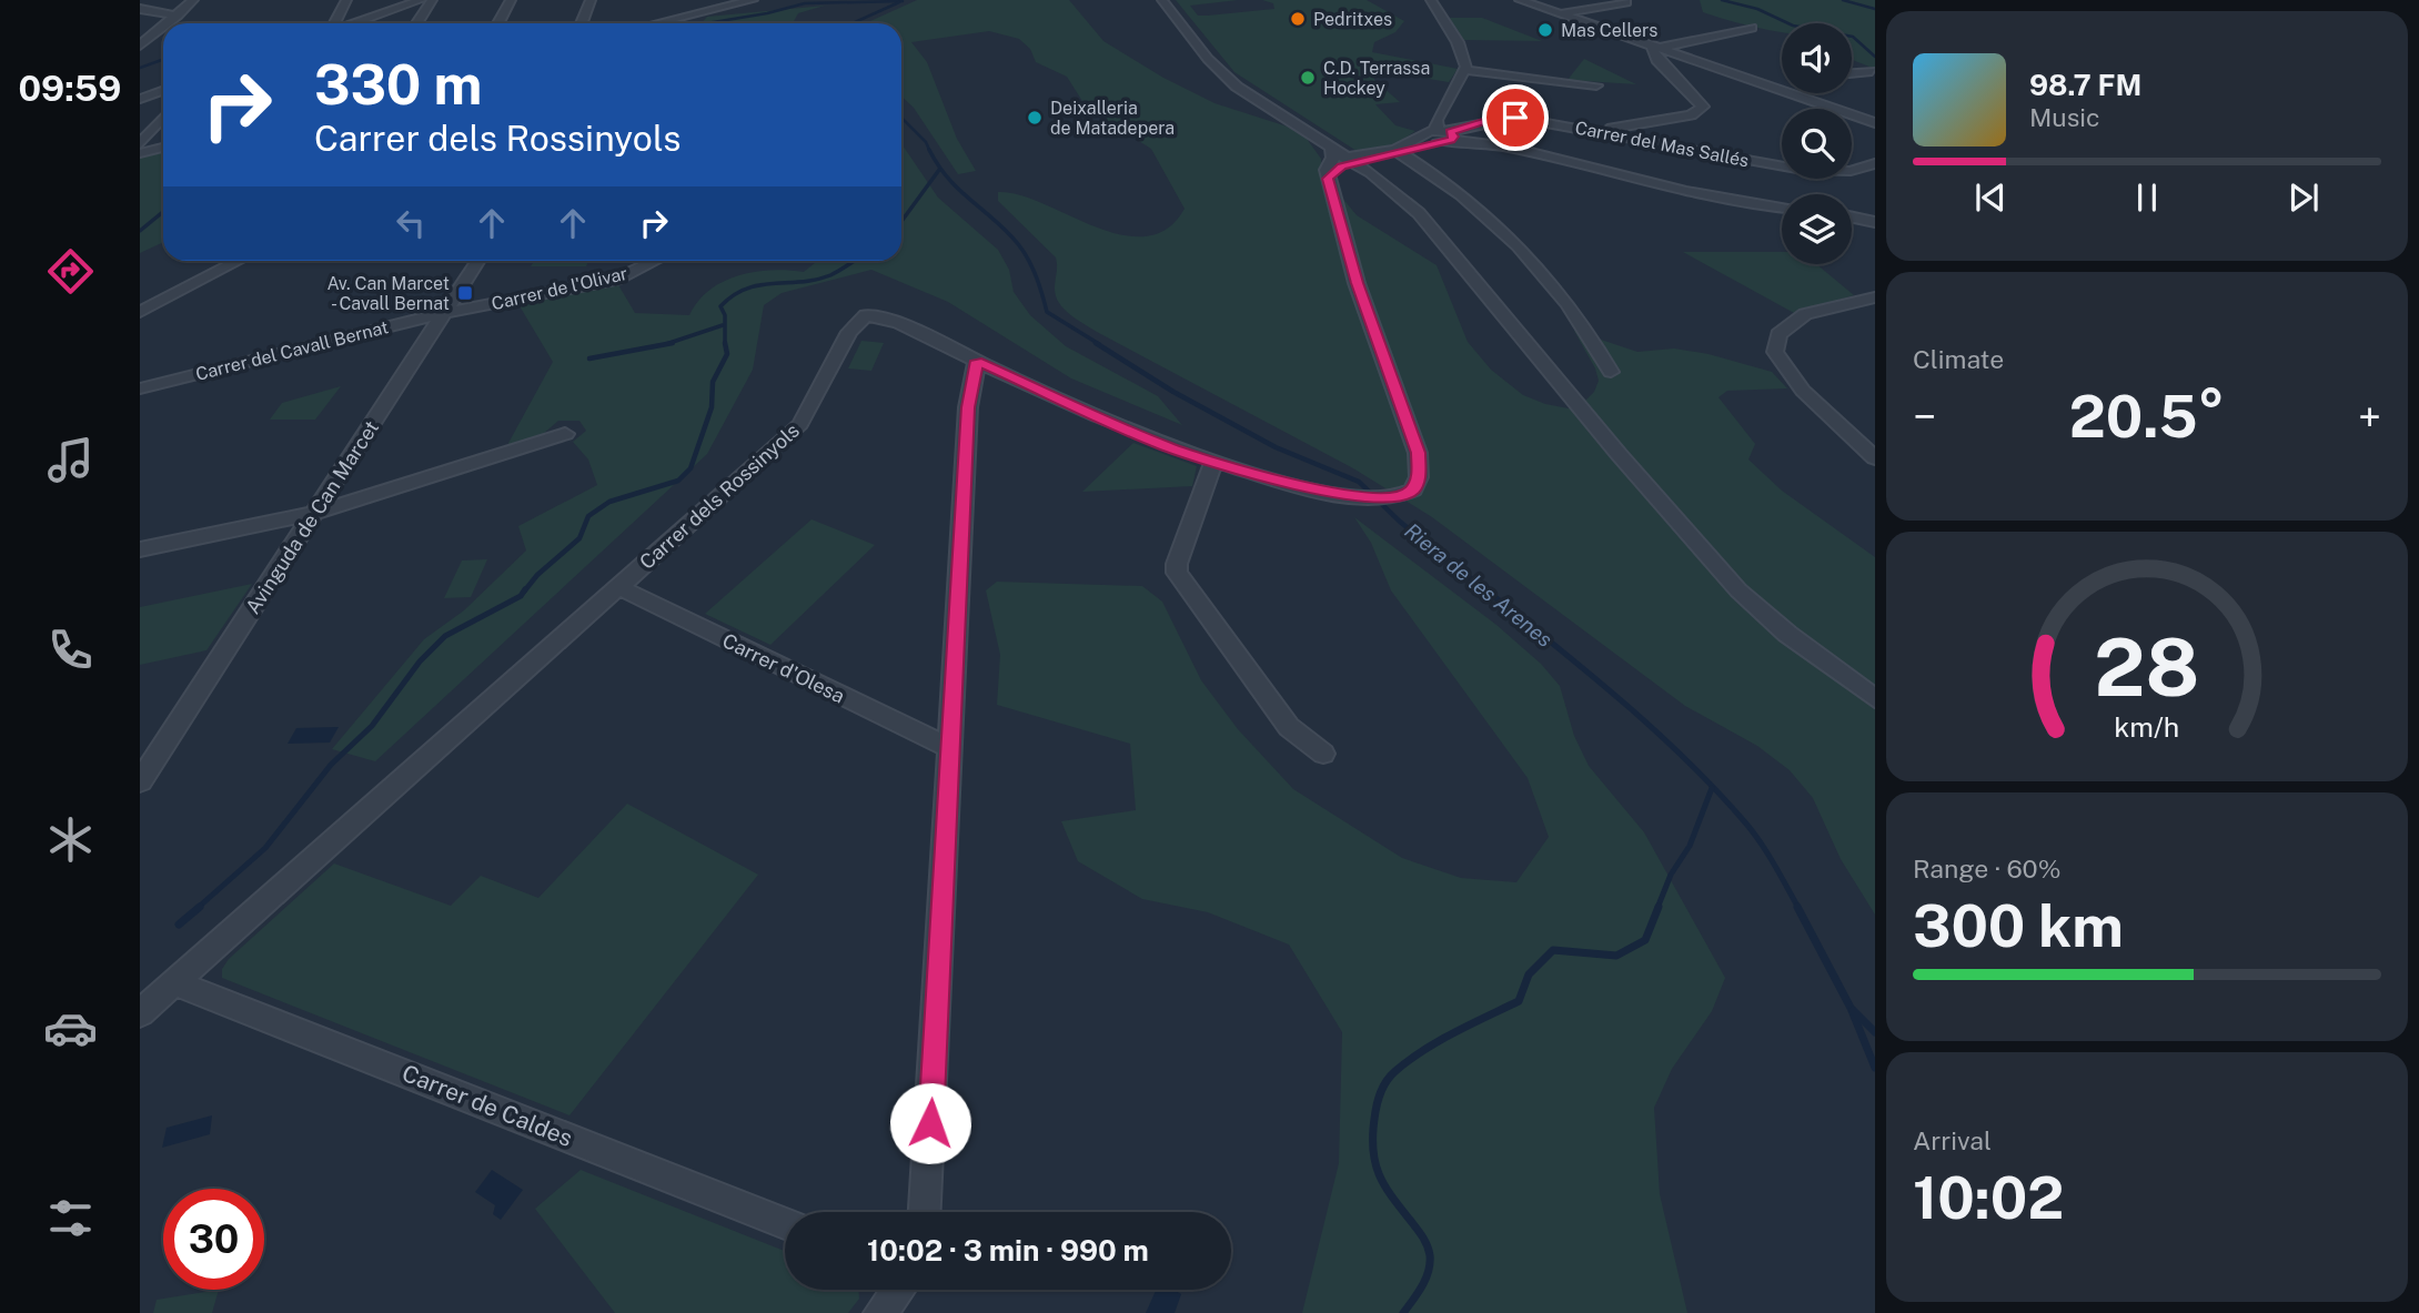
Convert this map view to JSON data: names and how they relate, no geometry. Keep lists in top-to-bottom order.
{
  "streets": {
    "street": [
      "Carrer del Mas Sallés",
      "Carrer de l'Olivar",
      "Carrer del Cavall Bernat",
      "Carrer dels Rossinyols",
      "Avinguda de Can Marcet",
      "Carrer d'Olesa",
      "Carrer de Caldes"
    ]
  },
  "crossings": [
    ["Carrer de l'Olivar", "Carrer del Cavall Bernat"],
    ["Carrer de l'Olivar", "Avinguda de Can Marcet"],
    ["Carrer del Cavall Bernat", "Avinguda de Can Marcet"],
    ["Carrer dels Rossinyols", "Carrer d'Olesa"],
    ["Carrer dels Rossinyols", "Carrer de Caldes"]
  ],
  "water": ["Riera de les Arenes"],
  "places": {
    "other": [
      "Pedritxes",
      "Mas Cellers",
      "C.D. Terrassa Hockey",
      "Deixalleria de Matadepera"
    ],
    "transit": ["Av. Can Marcet - Cavall Bernat"]
  },
  "page": {
    "tabs": "09:59",
    "turn": ["330 m", "Carrer dels Rossinyols"],
    "song": ["98.7 FM", "Music"],
    "tile": [
      "Climate",
      ["Range · 60%", "300 km"],
      ["Arrival", "10:02"]
    ],
    "heat": ["−", "20.5°", "+"],
    "limit": "30",
    "trip": "10:02 · 3 min · 990 m",
    "gauge": ["28", "km/h"]
  }
}
